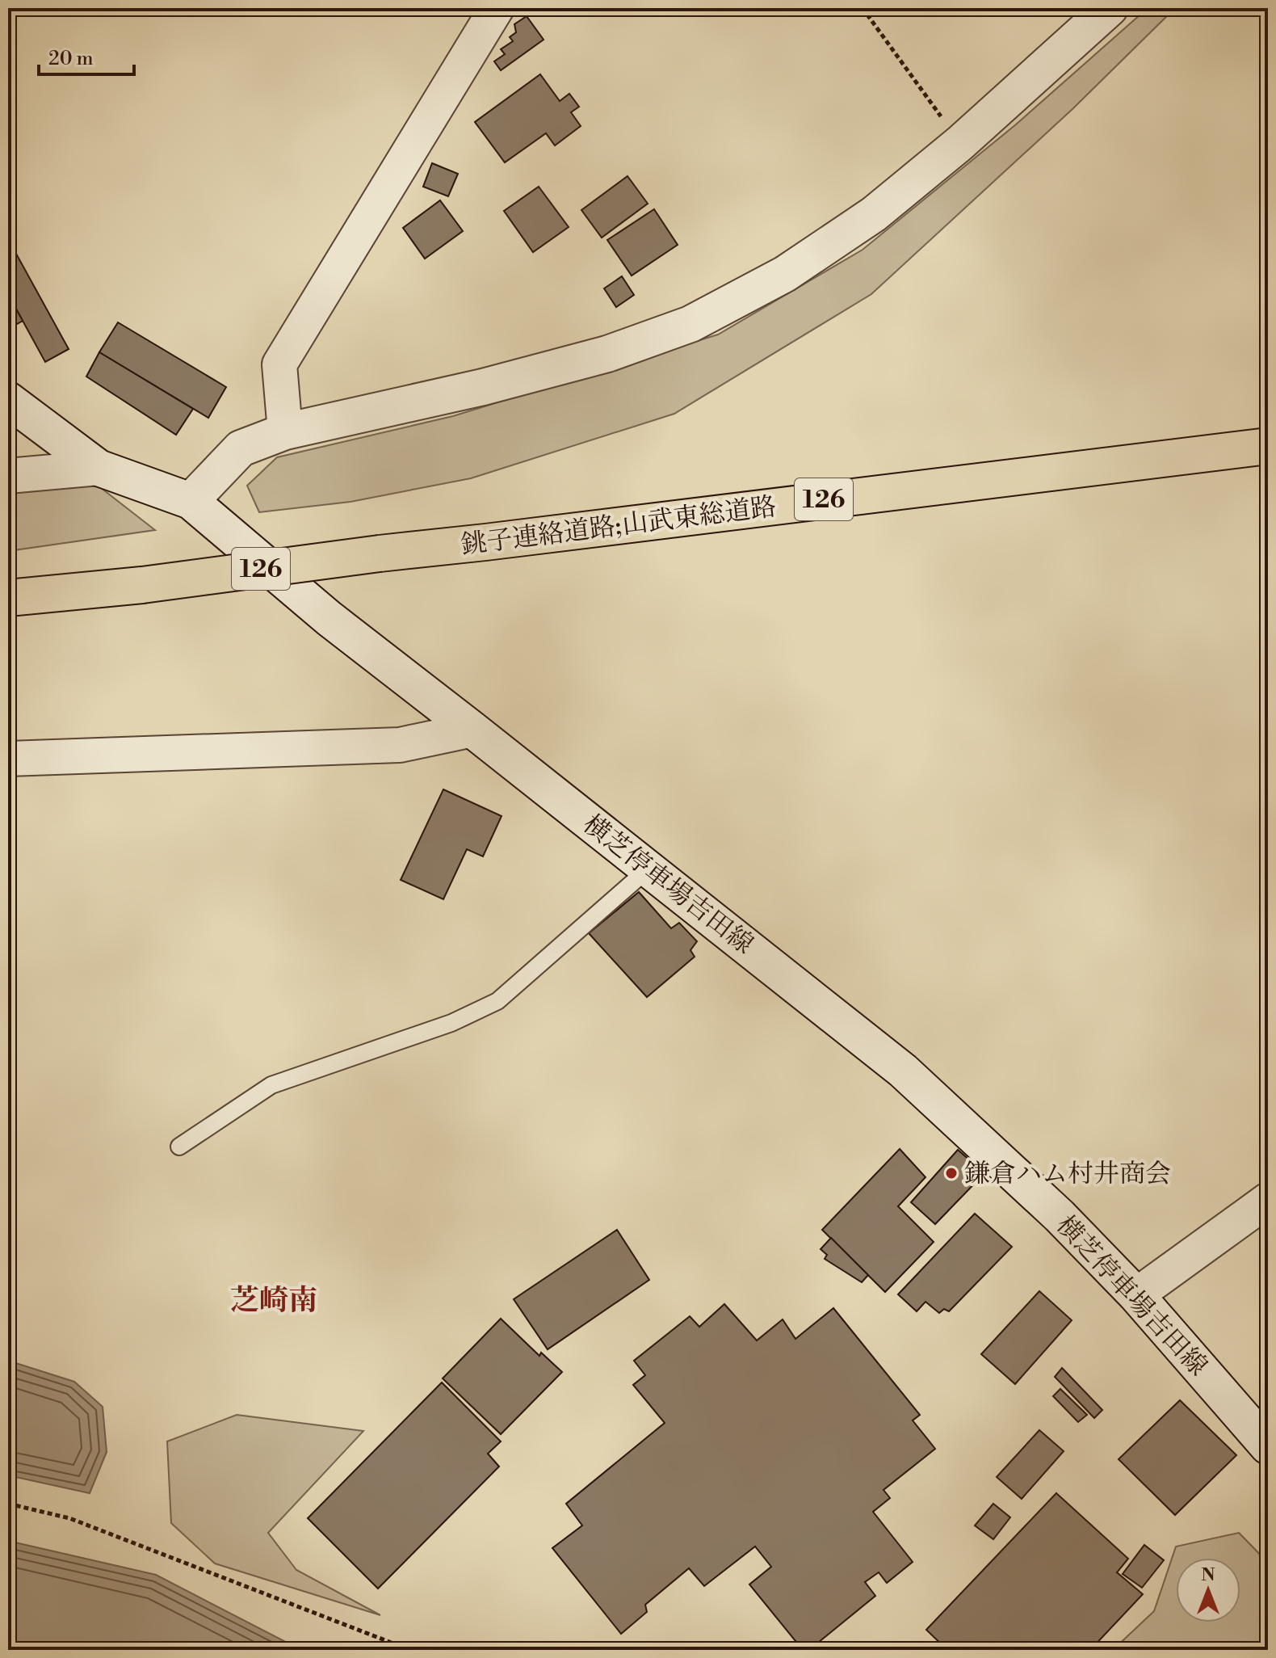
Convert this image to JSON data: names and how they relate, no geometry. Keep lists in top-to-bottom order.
{
  "streets": {
    "highway": ["126", "銚子連絡道路;山武東総道路"],
    "main road": ["横芝停車場吉田線"]
  },
  "districts": ["芝崎南"],
  "places": ["鎌倉ハム村井商会"],
  "scale_bar": "20 m",
  "north": "top"
}
